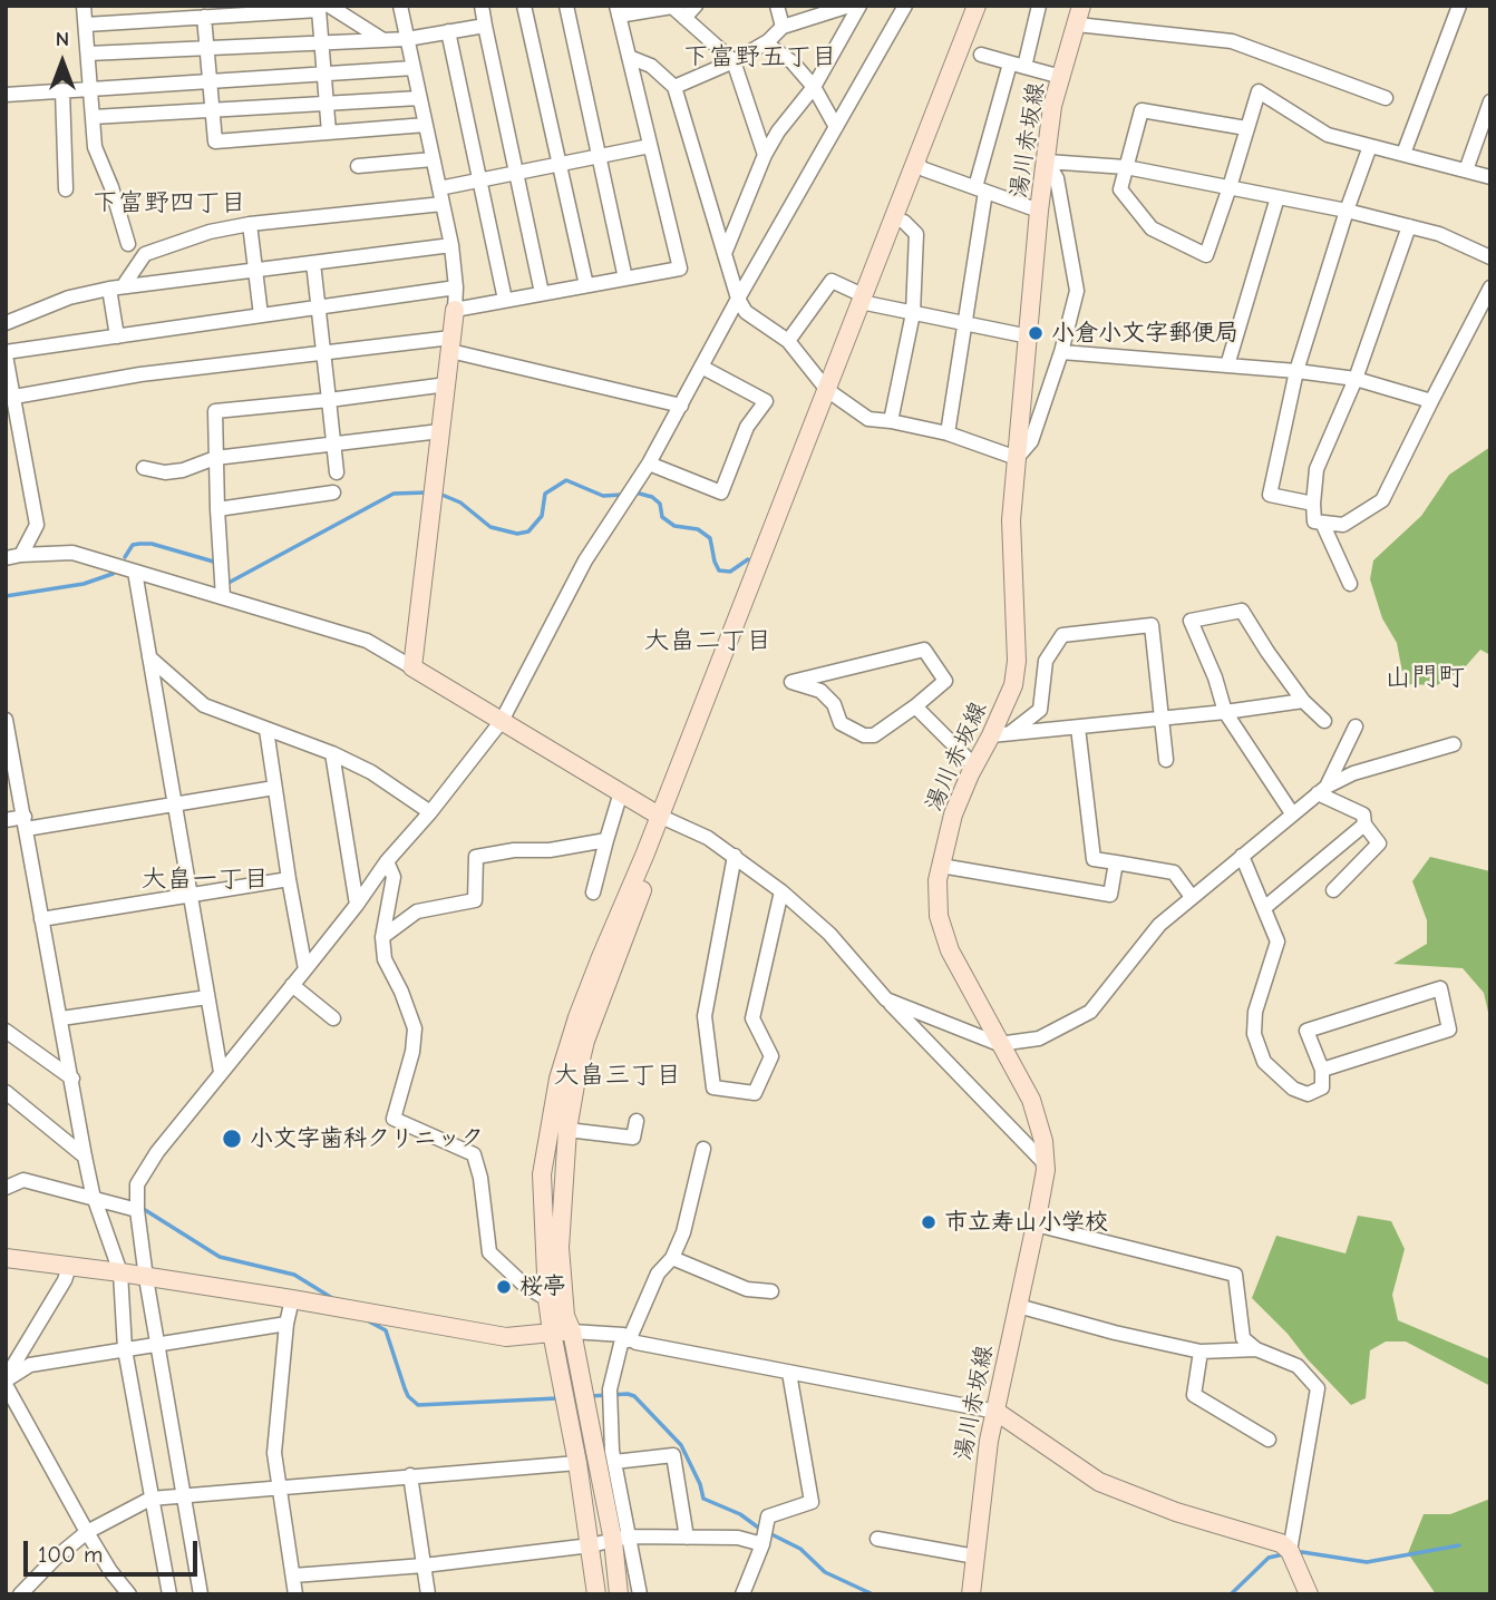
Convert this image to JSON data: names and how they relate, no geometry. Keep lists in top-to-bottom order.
{
  "streets": {
    "street": ["湯川赤坂線"]
  },
  "districts": [
    "下富野五丁目",
    "下富野四丁目",
    "大畠二丁目",
    "山門町",
    "大畠一丁目",
    "大畠三丁目"
  ],
  "places": [
    "小倉小文字郵便局",
    "小文字歯科クリニック",
    "市立寿山小学校",
    "桜亭"
  ],
  "scale_bar": "100 m",
  "north": "top"
}
